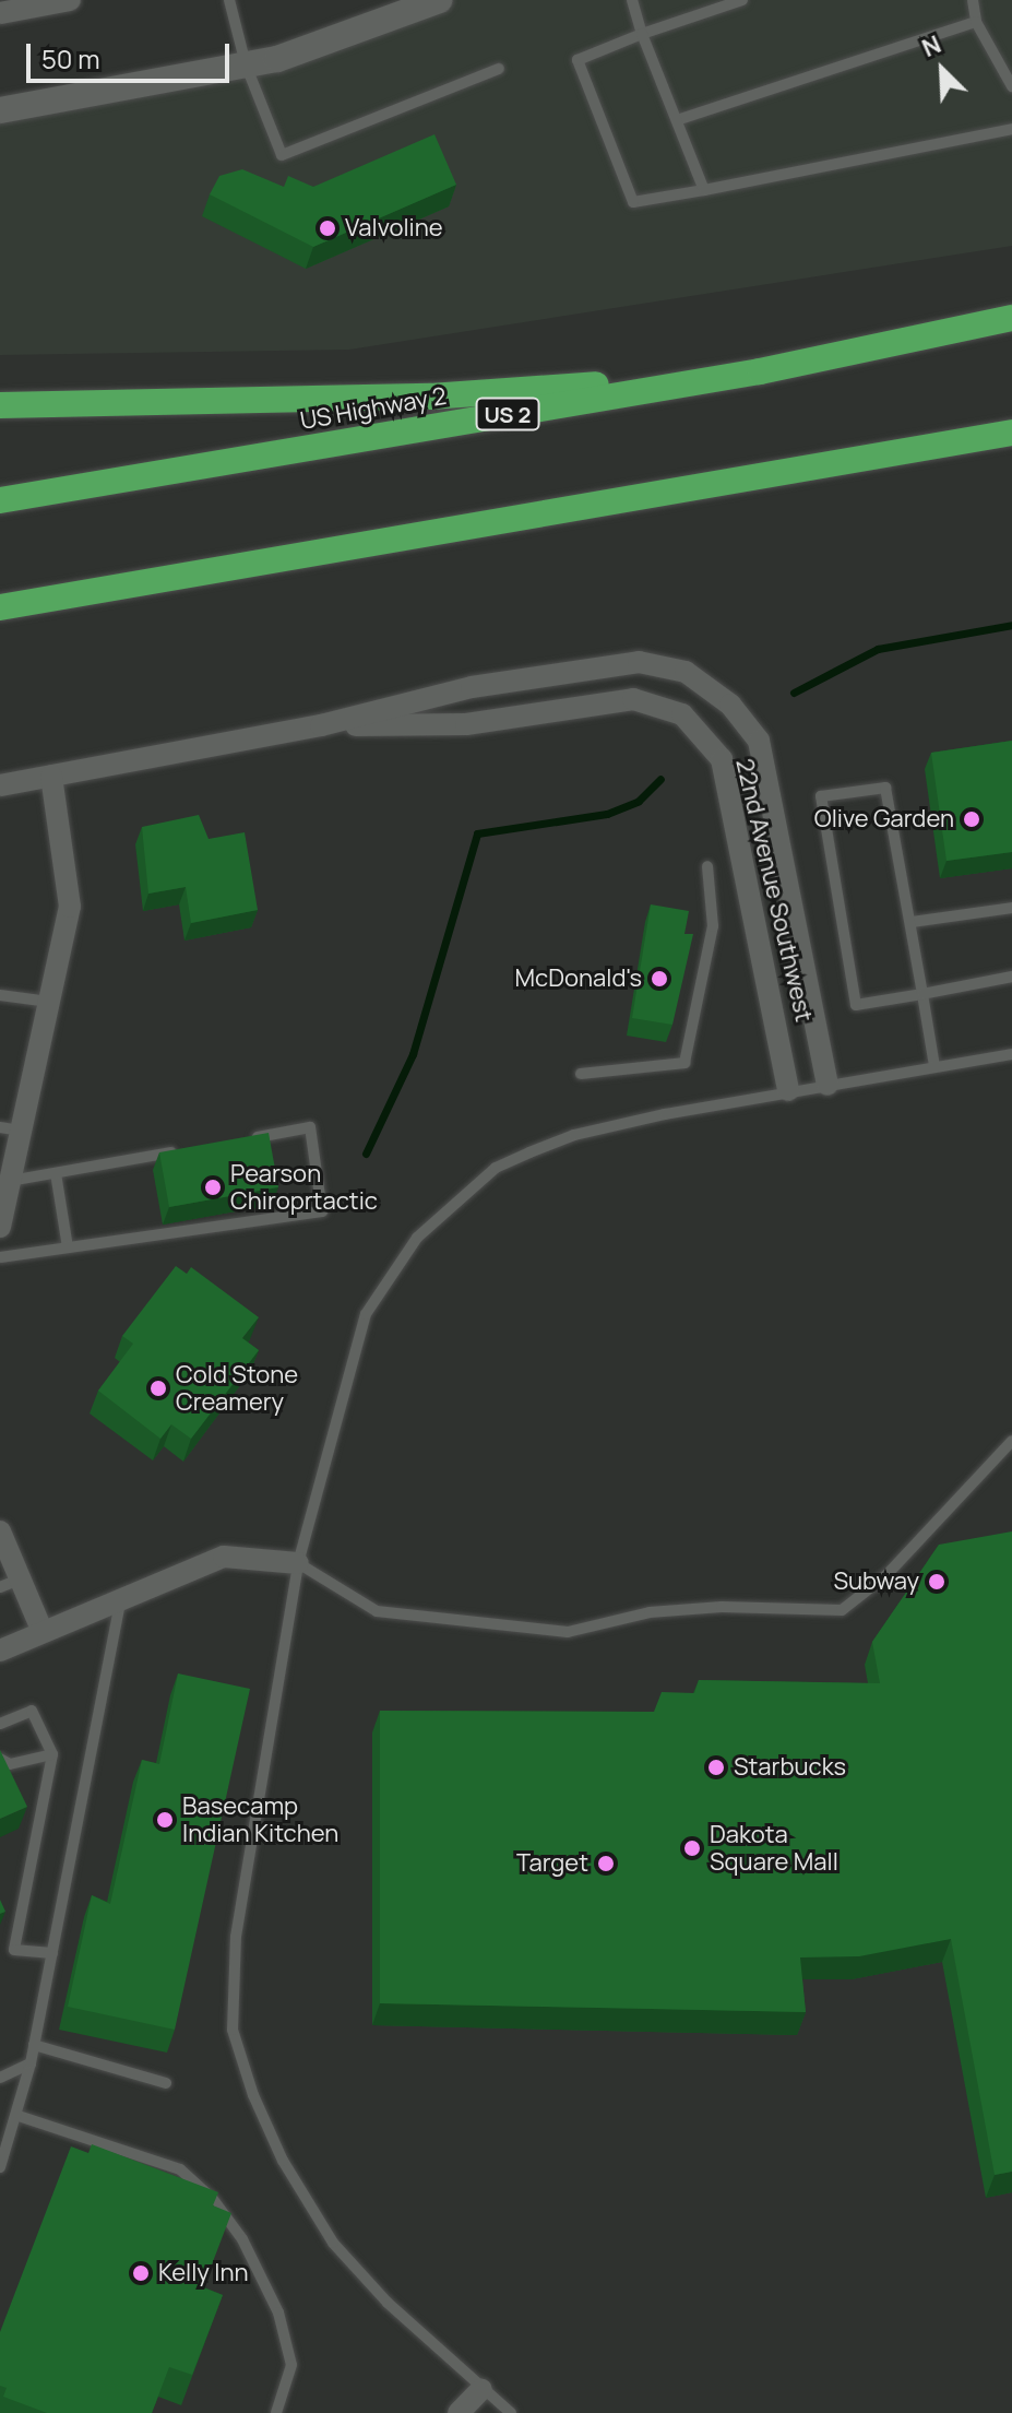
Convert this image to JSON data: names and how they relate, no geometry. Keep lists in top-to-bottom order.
{
  "streets": {
    "highway": ["US Highway 2", "US 2"],
    "street": ["22nd Avenue Southwest"]
  },
  "places": [
    "Valvoline",
    "Olive Garden",
    "McDonald's",
    "Pearson Chiroprtactic",
    "Cold Stone Creamery",
    "Subway",
    "Starbucks",
    "Basecamp Indian Kitchen",
    "Dakota Square Mall",
    "Target",
    "Kelly Inn"
  ],
  "scale_bar": "50 m",
  "north": "top left"
}
